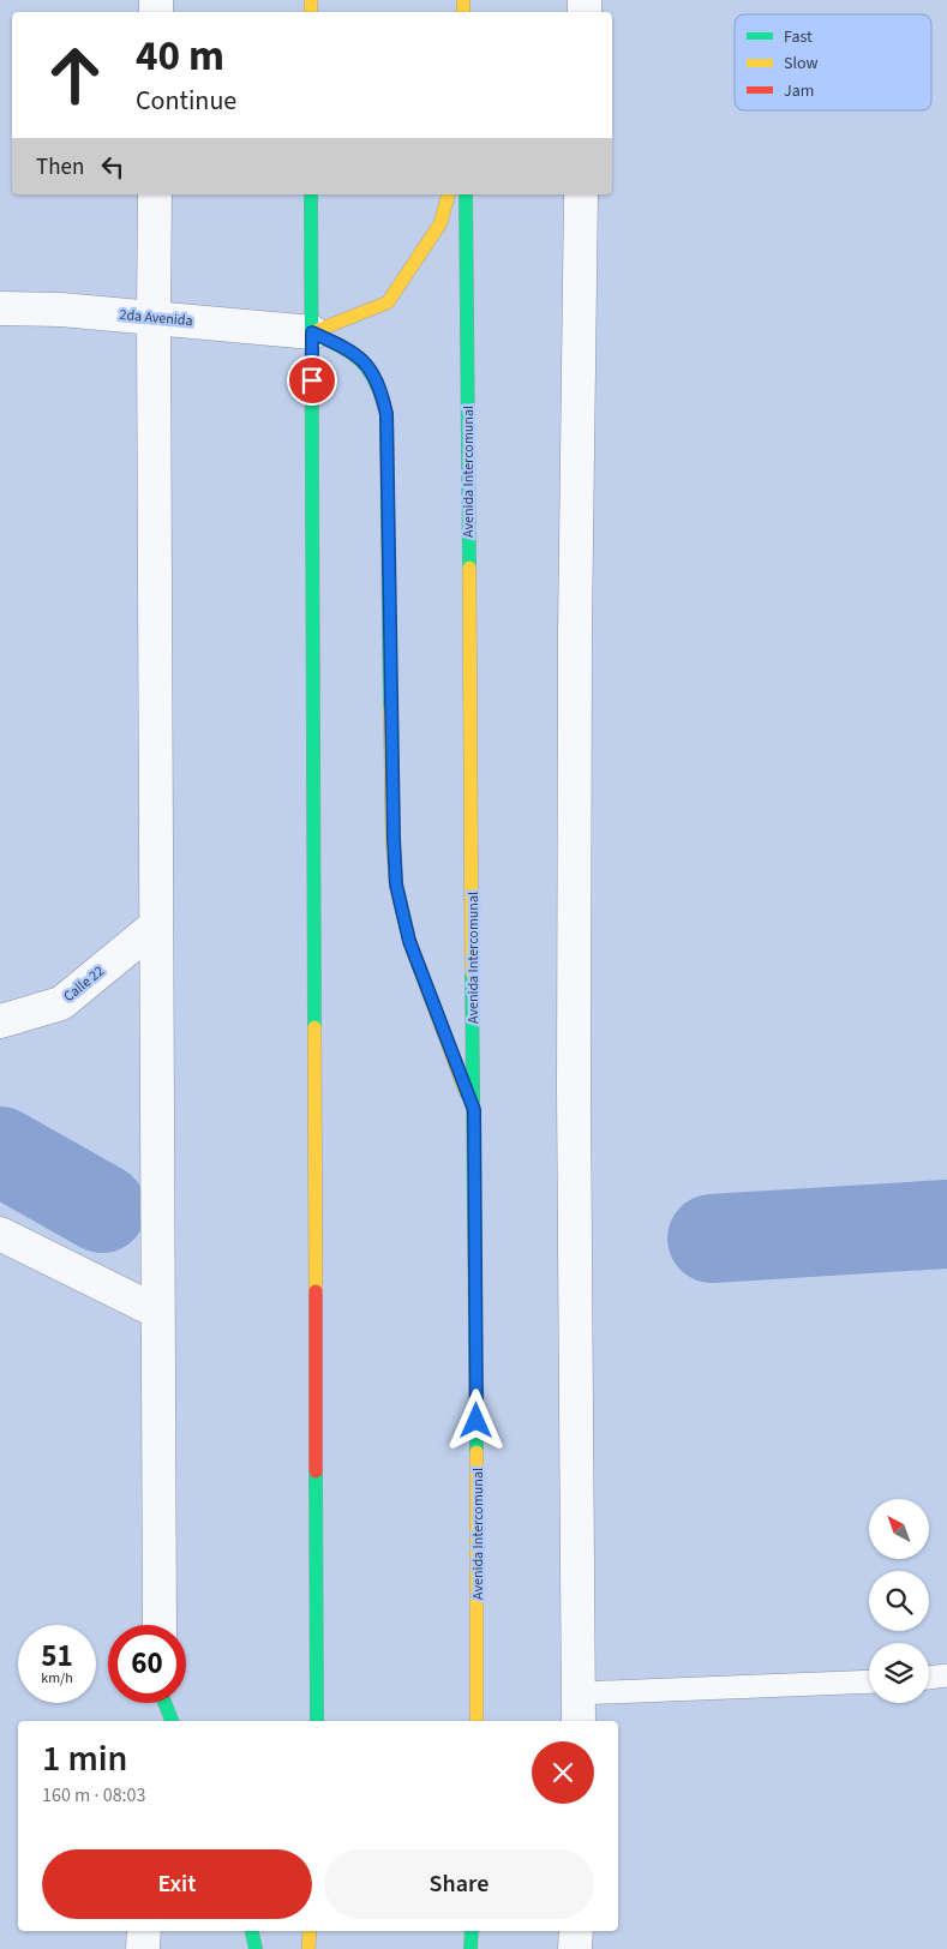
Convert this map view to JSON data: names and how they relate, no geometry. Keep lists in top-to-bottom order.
{
  "streets": {
    "main road": ["Avenida Intercomunal"],
    "street": ["2da Avenida", "Calle 22"]
  },
  "legend": ["Fast", "Slow", "Jam"],
  "north": "top left",
  "page": {
    "turn": ["40 m", "Continue"],
    "then": "Then",
    "speed": "51 km/h",
    "limit": "60",
    "heading": ["1 min", "160 m · 08:03"],
    "buttons": ["Exit", "Share"]
  }
}
